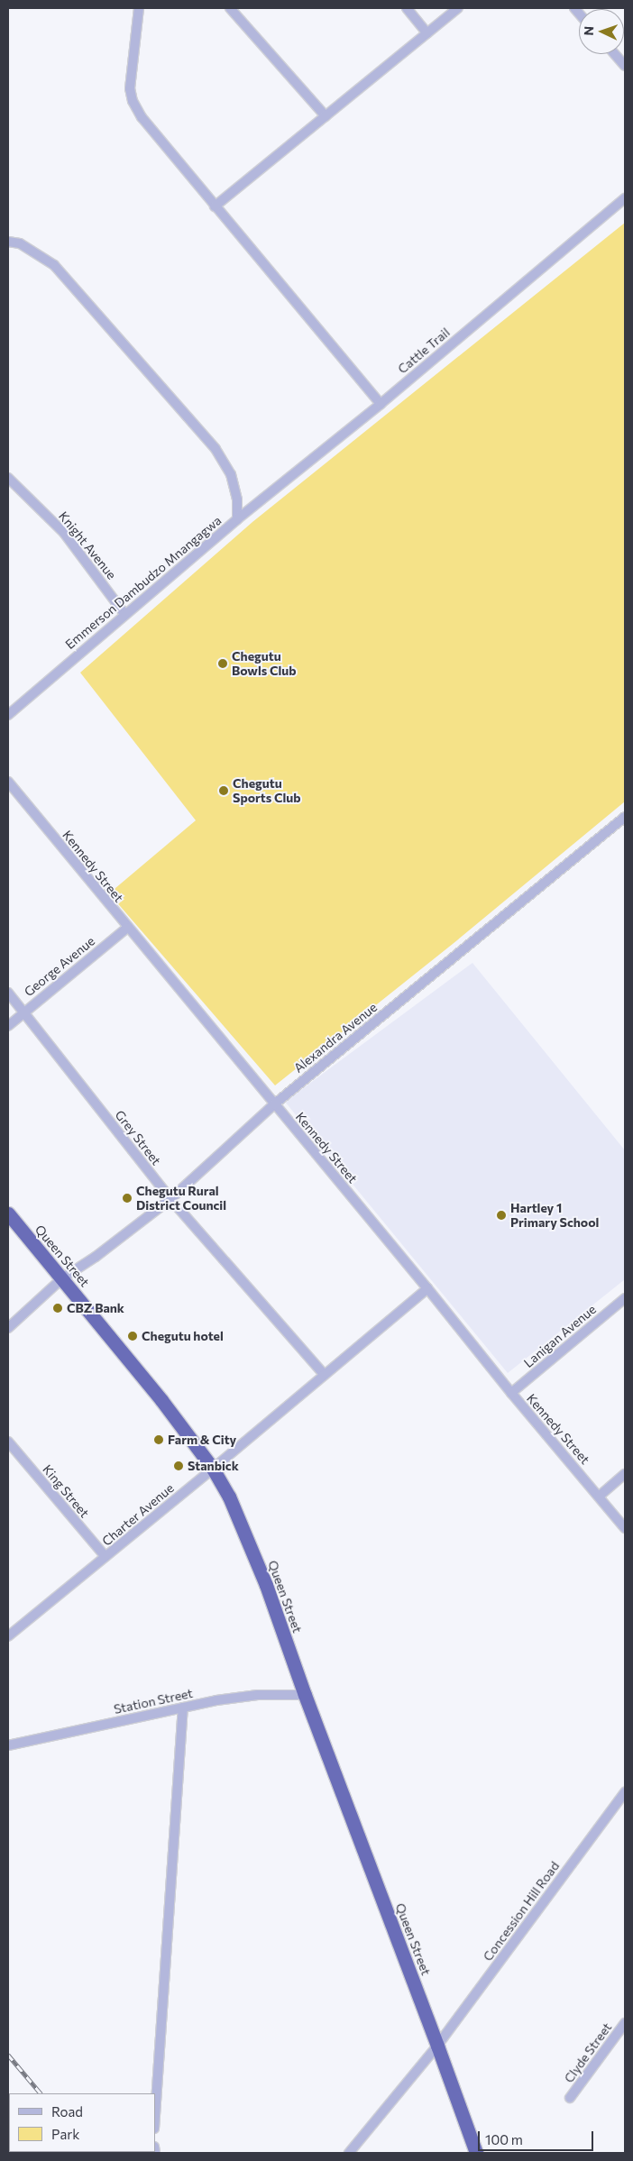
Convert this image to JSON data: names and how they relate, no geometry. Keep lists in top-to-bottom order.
{
  "streets": {
    "highway": ["Queen Street"],
    "street": [
      "Cattle Trail",
      "Knight Avenue",
      "Emmerson Dambudzo Mnangagwa",
      "Kennedy Street",
      "George Avenue",
      "Alexandra Avenue",
      "Grey Street",
      "Lanigan Avenue",
      "King Street",
      "Charter Avenue",
      "Station Street",
      "Concession Hill Road",
      "Clyde Street"
    ]
  },
  "crossings": [
    ["Cattle Trail", "Emmerson Dambudzo Mnangagwa"],
    ["Knight Avenue", "Emmerson Dambudzo Mnangagwa"],
    ["Kennedy Street", "George Avenue"],
    ["Kennedy Street", "Alexandra Avenue"],
    ["Kennedy Street", "Lanigan Avenue"],
    ["Kennedy Street", "Charter Avenue"],
    ["George Avenue", "Grey Street"],
    ["Alexandra Avenue", "Grey Street"],
    ["Alexandra Avenue", "Queen Street"],
    ["Grey Street", "Charter Avenue"],
    ["Queen Street", "Charter Avenue"],
    ["Queen Street", "Station Street"],
    ["Queen Street", "Concession Hill Road"],
    ["King Street", "Charter Avenue"]
  ],
  "places": [
    "Chegutu Bowls Club",
    "Chegutu Sports Club",
    "Chegutu Rural District Council",
    "Hartley 1 Primary School",
    "CBZ Bank",
    "Chegutu hotel",
    "Farm & City",
    "Stanbick"
  ],
  "legend": ["Road", "Park"],
  "scale_bar": "100 m",
  "north": "left"
}
